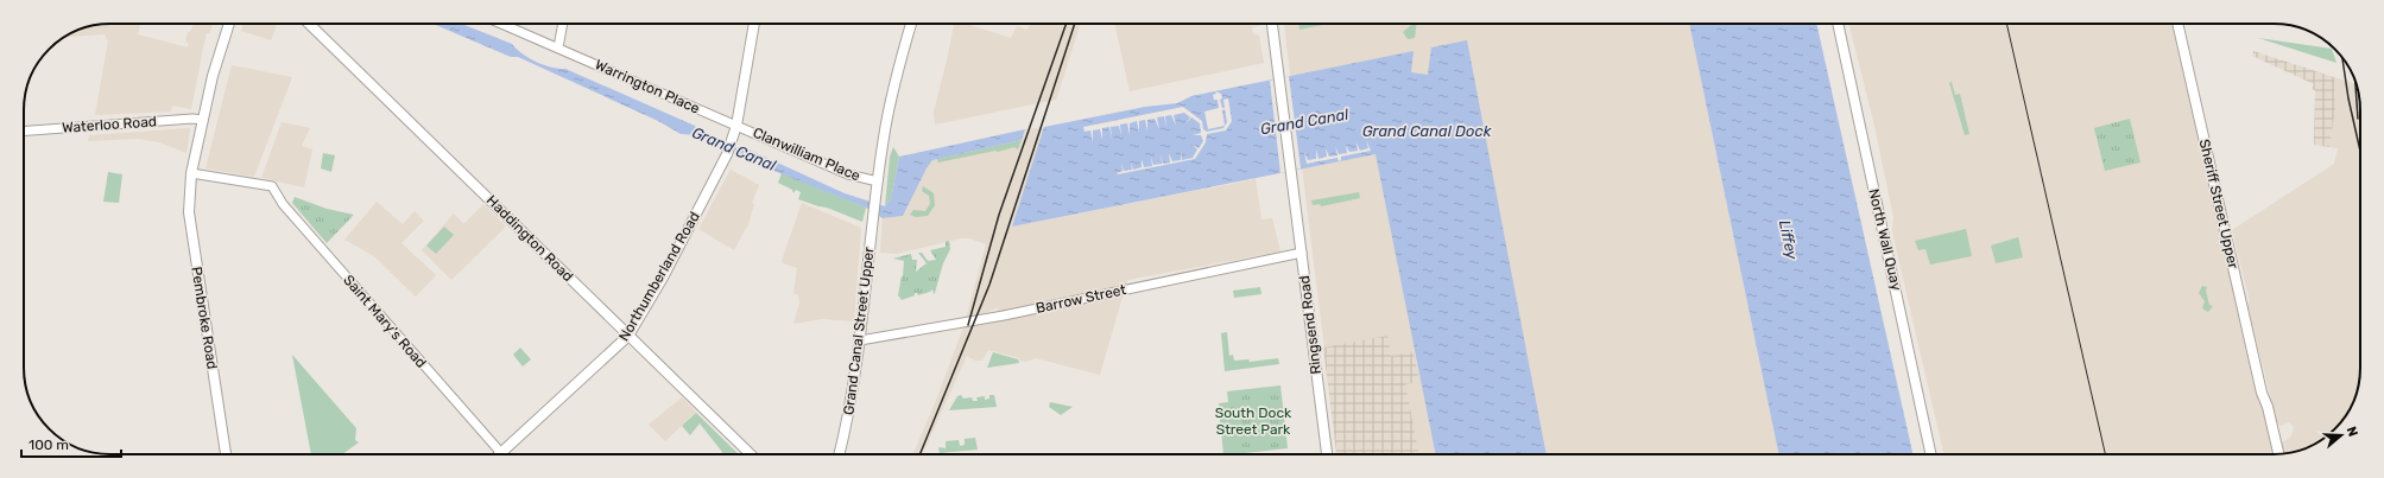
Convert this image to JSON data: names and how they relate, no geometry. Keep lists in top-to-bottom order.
{
  "streets": {
    "main road": [
      "Sheriff Street Upper",
      "Haddington Road",
      "North Wall Quay",
      "Northumberland Road",
      "Pembroke Road",
      "Ringsend Road",
      "Grand Canal Street Upper"
    ],
    "street": [
      "Warrington Place",
      "Waterloo Road",
      "Clanwilliam Place",
      "Barrow Street",
      "Saint Mary's Road"
    ]
  },
  "crossings": [
    ["Warrington Place", "Clanwilliam Place"],
    ["Warrington Place", "Northumberland Road"],
    ["Waterloo Road", "Pembroke Road"],
    ["Clanwilliam Place", "Northumberland Road"],
    ["Clanwilliam Place", "Grand Canal Street Upper"],
    ["Haddington Road", "Northumberland Road"],
    ["Northumberland Road", "Saint Mary's Road"],
    ["Barrow Street", "Ringsend Road"],
    ["Barrow Street", "Grand Canal Street Upper"],
    ["Pembroke Road", "Saint Mary's Road"]
  ],
  "water": ["Grand Canal", "Grand Canal Dock", "Liffey"],
  "parks": ["South Dock Street Park"],
  "scale_bar": "100 m",
  "north": "right"
}
